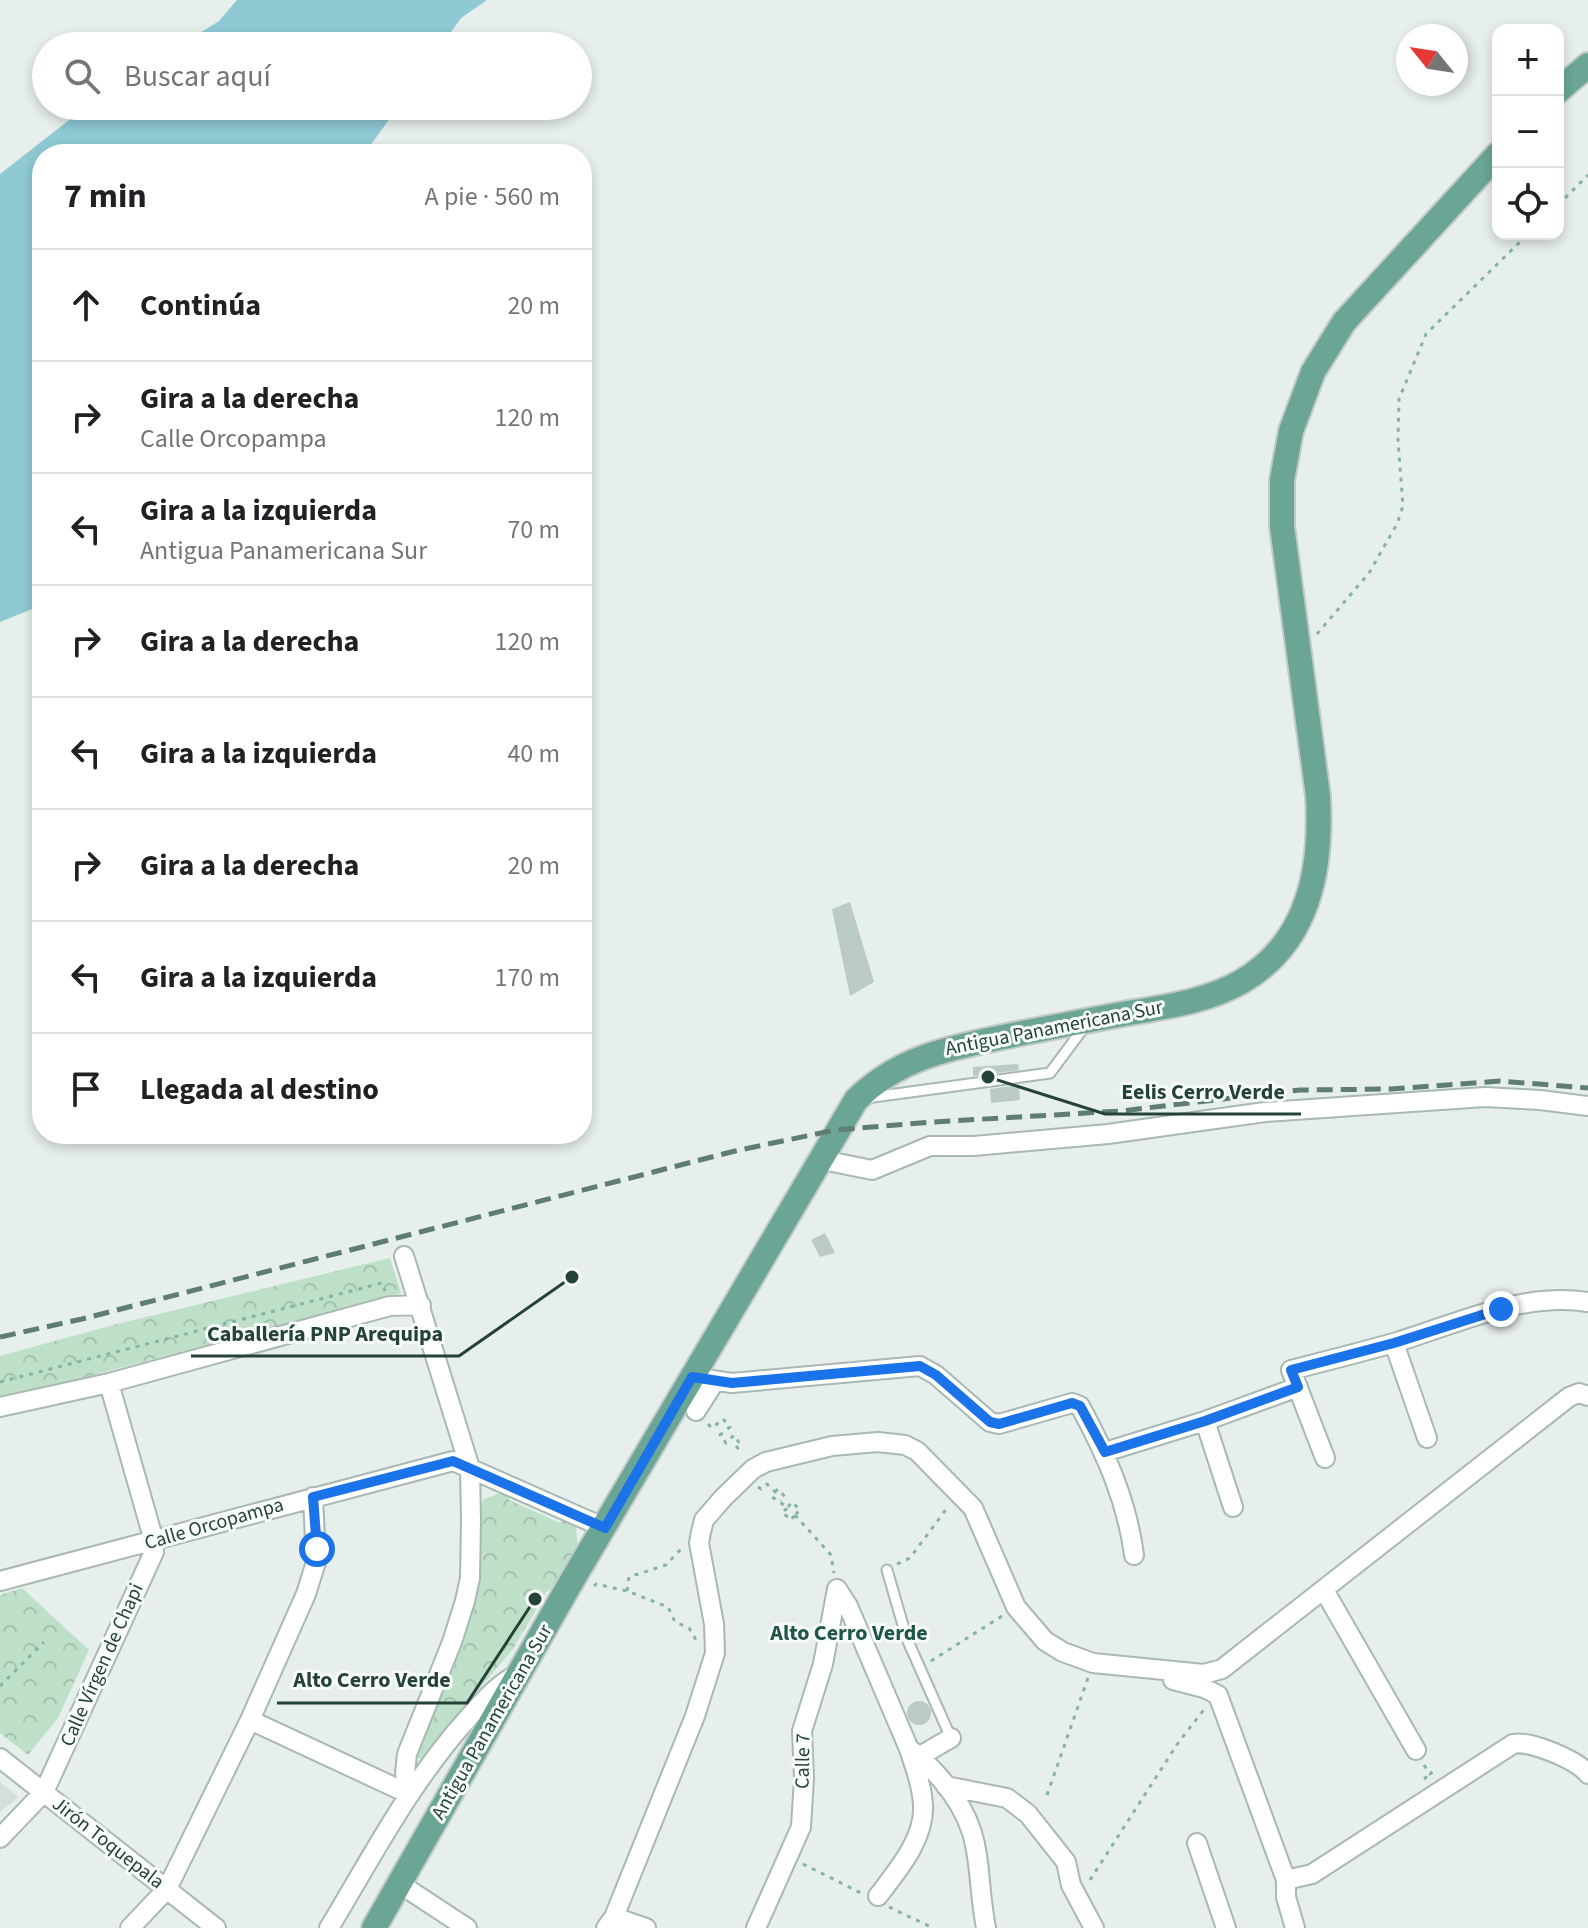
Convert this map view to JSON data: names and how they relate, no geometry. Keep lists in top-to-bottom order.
{
  "streets": {
    "main road": ["Antigua Panamericana Sur"],
    "street": [
      "Calle Orcopampa",
      "Calle Vírgen de Chapi",
      "Calle 7",
      "Jirón Toquepala"
    ]
  },
  "crossings": [
    ["Antigua Panamericana Sur", "Calle Orcopampa"],
    ["Calle Orcopampa", "Calle Vírgen de Chapi"],
    ["Calle Vírgen de Chapi", "Jirón Toquepala"]
  ],
  "districts": ["Alto Cerro Verde"],
  "places": ["Eelis Cerro Verde", "Caballería PNP Arequipa", "Alto Cerro Verde"],
  "north": "top left",
  "page": {
    "map_buttons": ["+", "−"],
    "search": "Buscar aquí",
    "heading": ["7 min", "A pie · 560 m"],
    "list": [
      ["Continúa", "20 m"],
      ["Gira a la derecha", "Calle Orcopampa", "120 m"],
      ["Gira a la izquierda", "Antigua Panamericana Sur", "70 m"],
      ["Gira a la derecha", "120 m"],
      ["Gira a la izquierda", "40 m"],
      ["Gira a la derecha", "20 m"],
      ["Gira a la izquierda", "170 m"],
      "Llegada al destino"
    ]
  }
}
